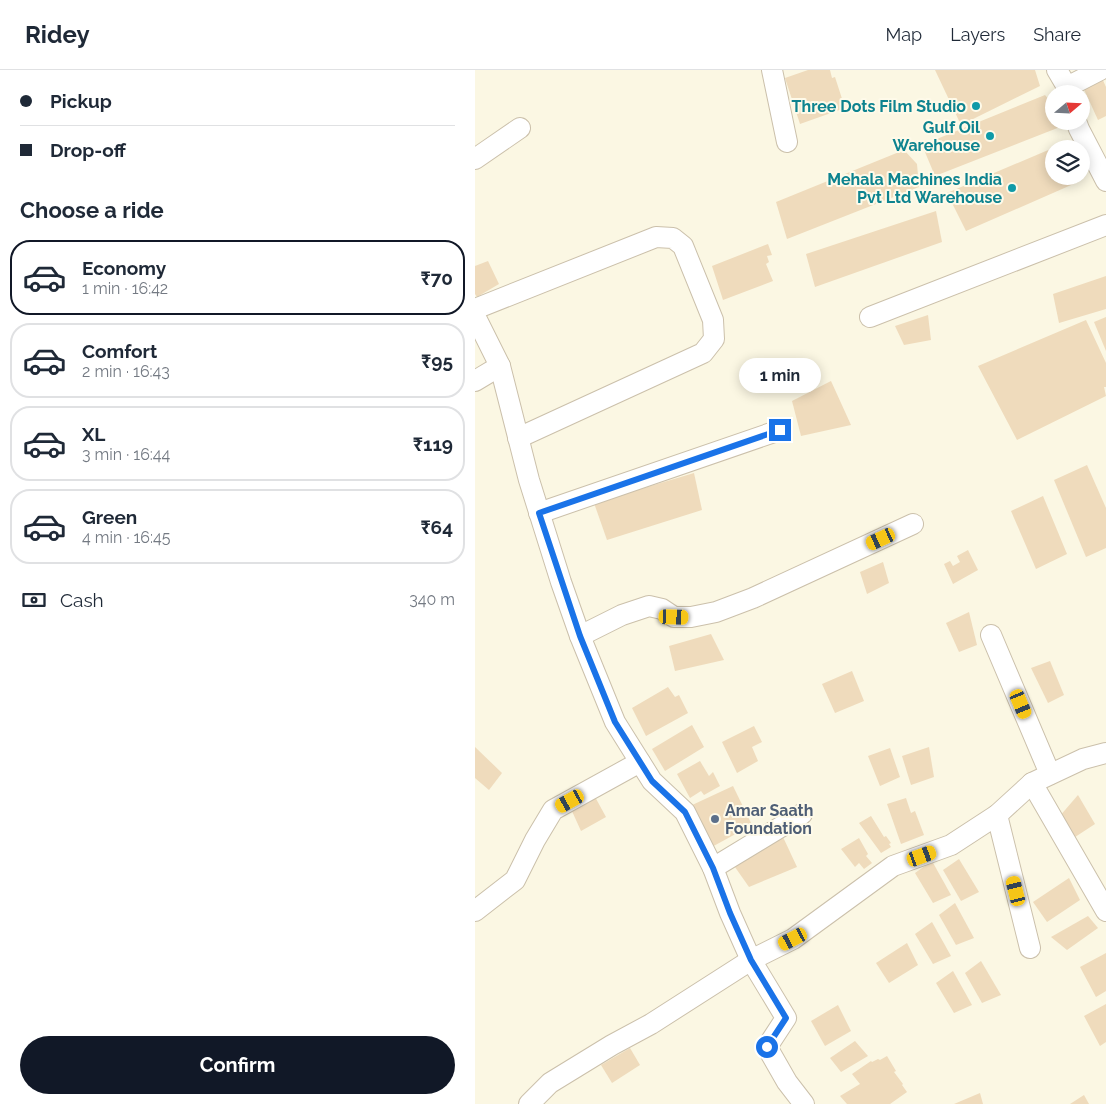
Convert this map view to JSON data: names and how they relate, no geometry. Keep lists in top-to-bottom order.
{
  "places": [
    "Three Dots Film Studio",
    "Gulf Oil Warehouse",
    "Mehala Machines India Pvt Ltd Warehouse",
    "Amar Saath Foundation"
  ],
  "north": "right",
  "page": {
    "header": "Ridey",
    "nav": ["Map", "Layers", "Share"],
    "banner": ["Pickup", "Drop-off"],
    "heading": "Choose a ride",
    "list": [
      {
        "name": "Economy",
        "note": "1 min · 16:42",
        "value": "₹70"
      },
      {
        "name": "Comfort",
        "note": "2 min · 16:43",
        "value": "₹95"
      },
      {
        "name": "XL",
        "note": "3 min · 16:44",
        "value": "₹119"
      },
      {
        "name": "Green",
        "note": "4 min · 16:45",
        "value": "₹64"
      }
    ],
    "bubble": "1 min",
    "pay": ["Cash", "340 m"],
    "buttons": "Confirm"
  }
}
